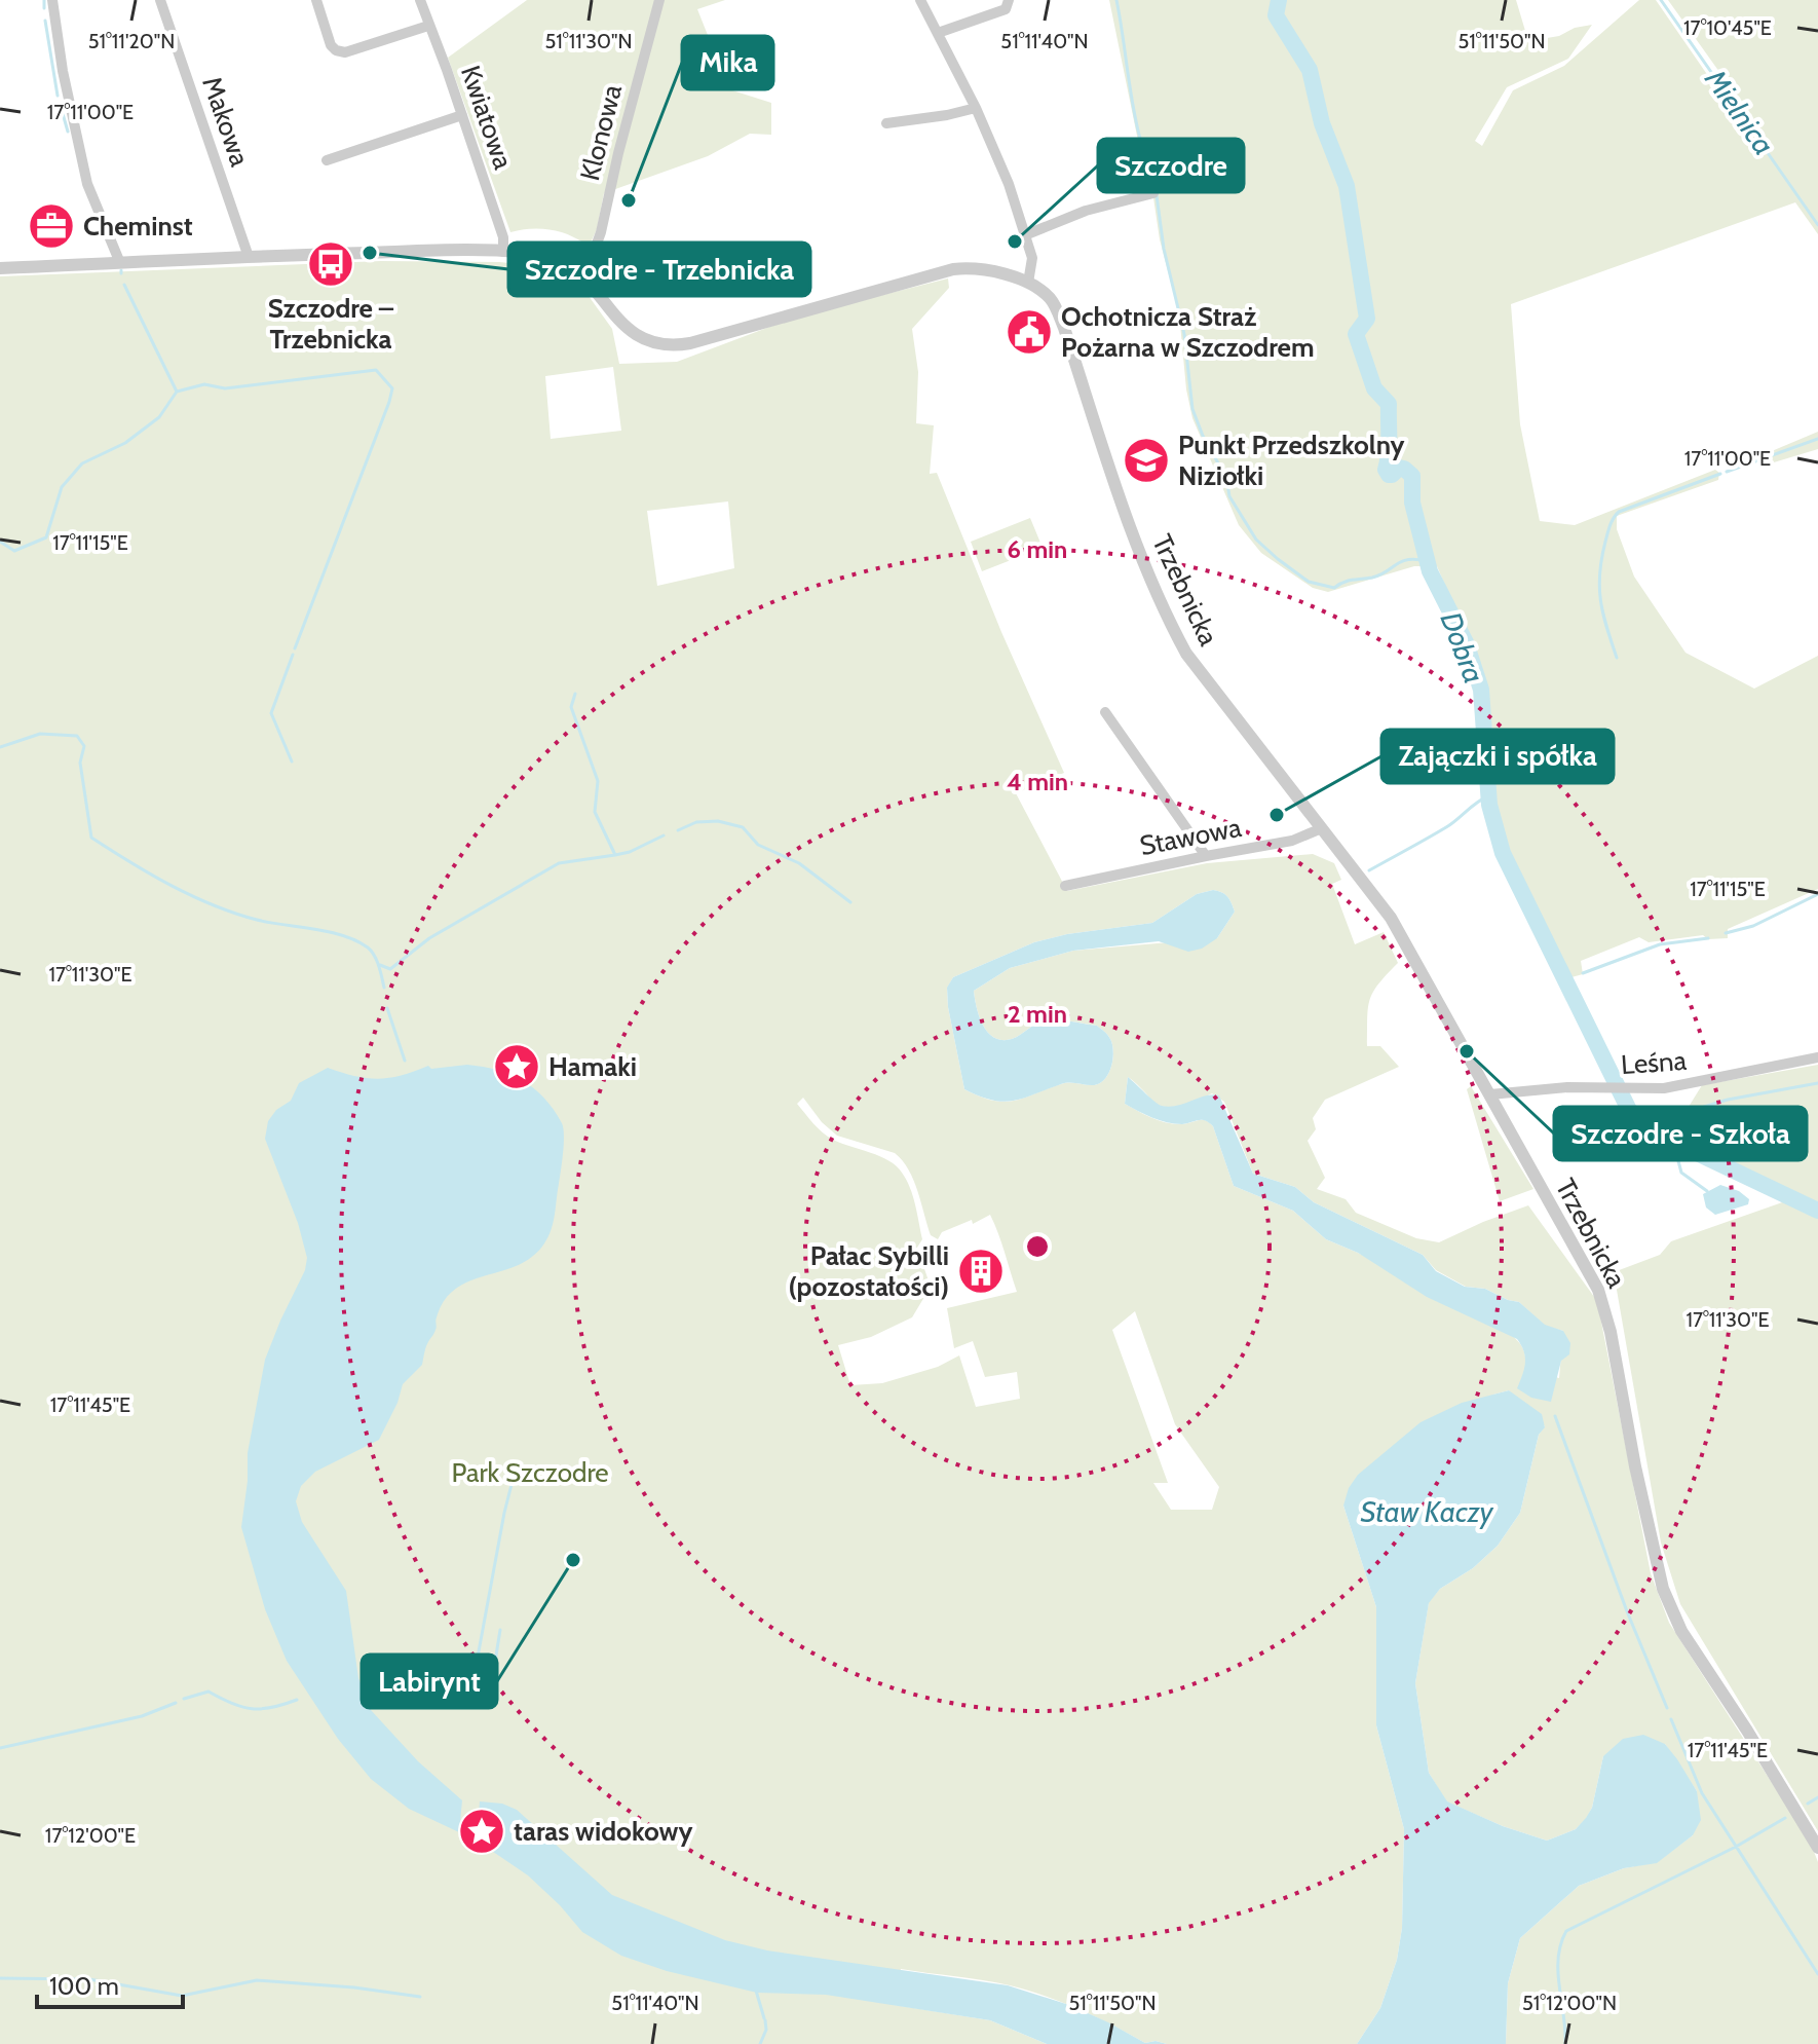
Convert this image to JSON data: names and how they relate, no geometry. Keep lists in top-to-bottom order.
{
  "streets": {
    "street": [
      "Kwiatowa",
      "Makowa",
      "Klonowa",
      "Trzebnicka",
      "Stawowa",
      "Leśna"
    ]
  },
  "crossings": [
    ["Kwiatowa", "Trzebnicka"],
    ["Makowa", "Trzebnicka"],
    ["Klonowa", "Trzebnicka"],
    ["Trzebnicka", "Stawowa"],
    ["Trzebnicka", "Leśna"]
  ],
  "water": ["Mielnica", "Dobra", "Staw Kaczy"],
  "parks": ["Park Szczodre"],
  "places": {
    "other": [
      "Mika",
      "Szczodre",
      "Szczodre - Trzebnicka",
      "Zajączki i spółka",
      "Szczodre - Szkoła",
      "Labirynt"
    ],
    "office": ["Cheminst"],
    "bus stop": ["Szczodre – Trzebnicka"],
    "public building": ["Ochotnicza Straż Pożarna w Szczodrem"],
    "school or university": ["Punkt Przedszkolny Niziołki"],
    "place": ["Hamaki", "taras widokowy"],
    "building": ["Pałac Sybilli (pozostałości)"]
  },
  "scale_bar": "100 m",
  "coordinates": [
    "17°10'45\"E",
    "51°11'20\"N",
    "51°11'30\"N",
    "51°11'40\"N",
    "51°11'50\"N",
    "17°11'00\"E",
    "17°11'15\"E",
    "17°11'30\"E",
    "17°11'45\"E",
    "17°12'00\"E",
    "51°12'00\"N"
  ],
  "rings": ["6 min", "4 min", "2 min"]
}
